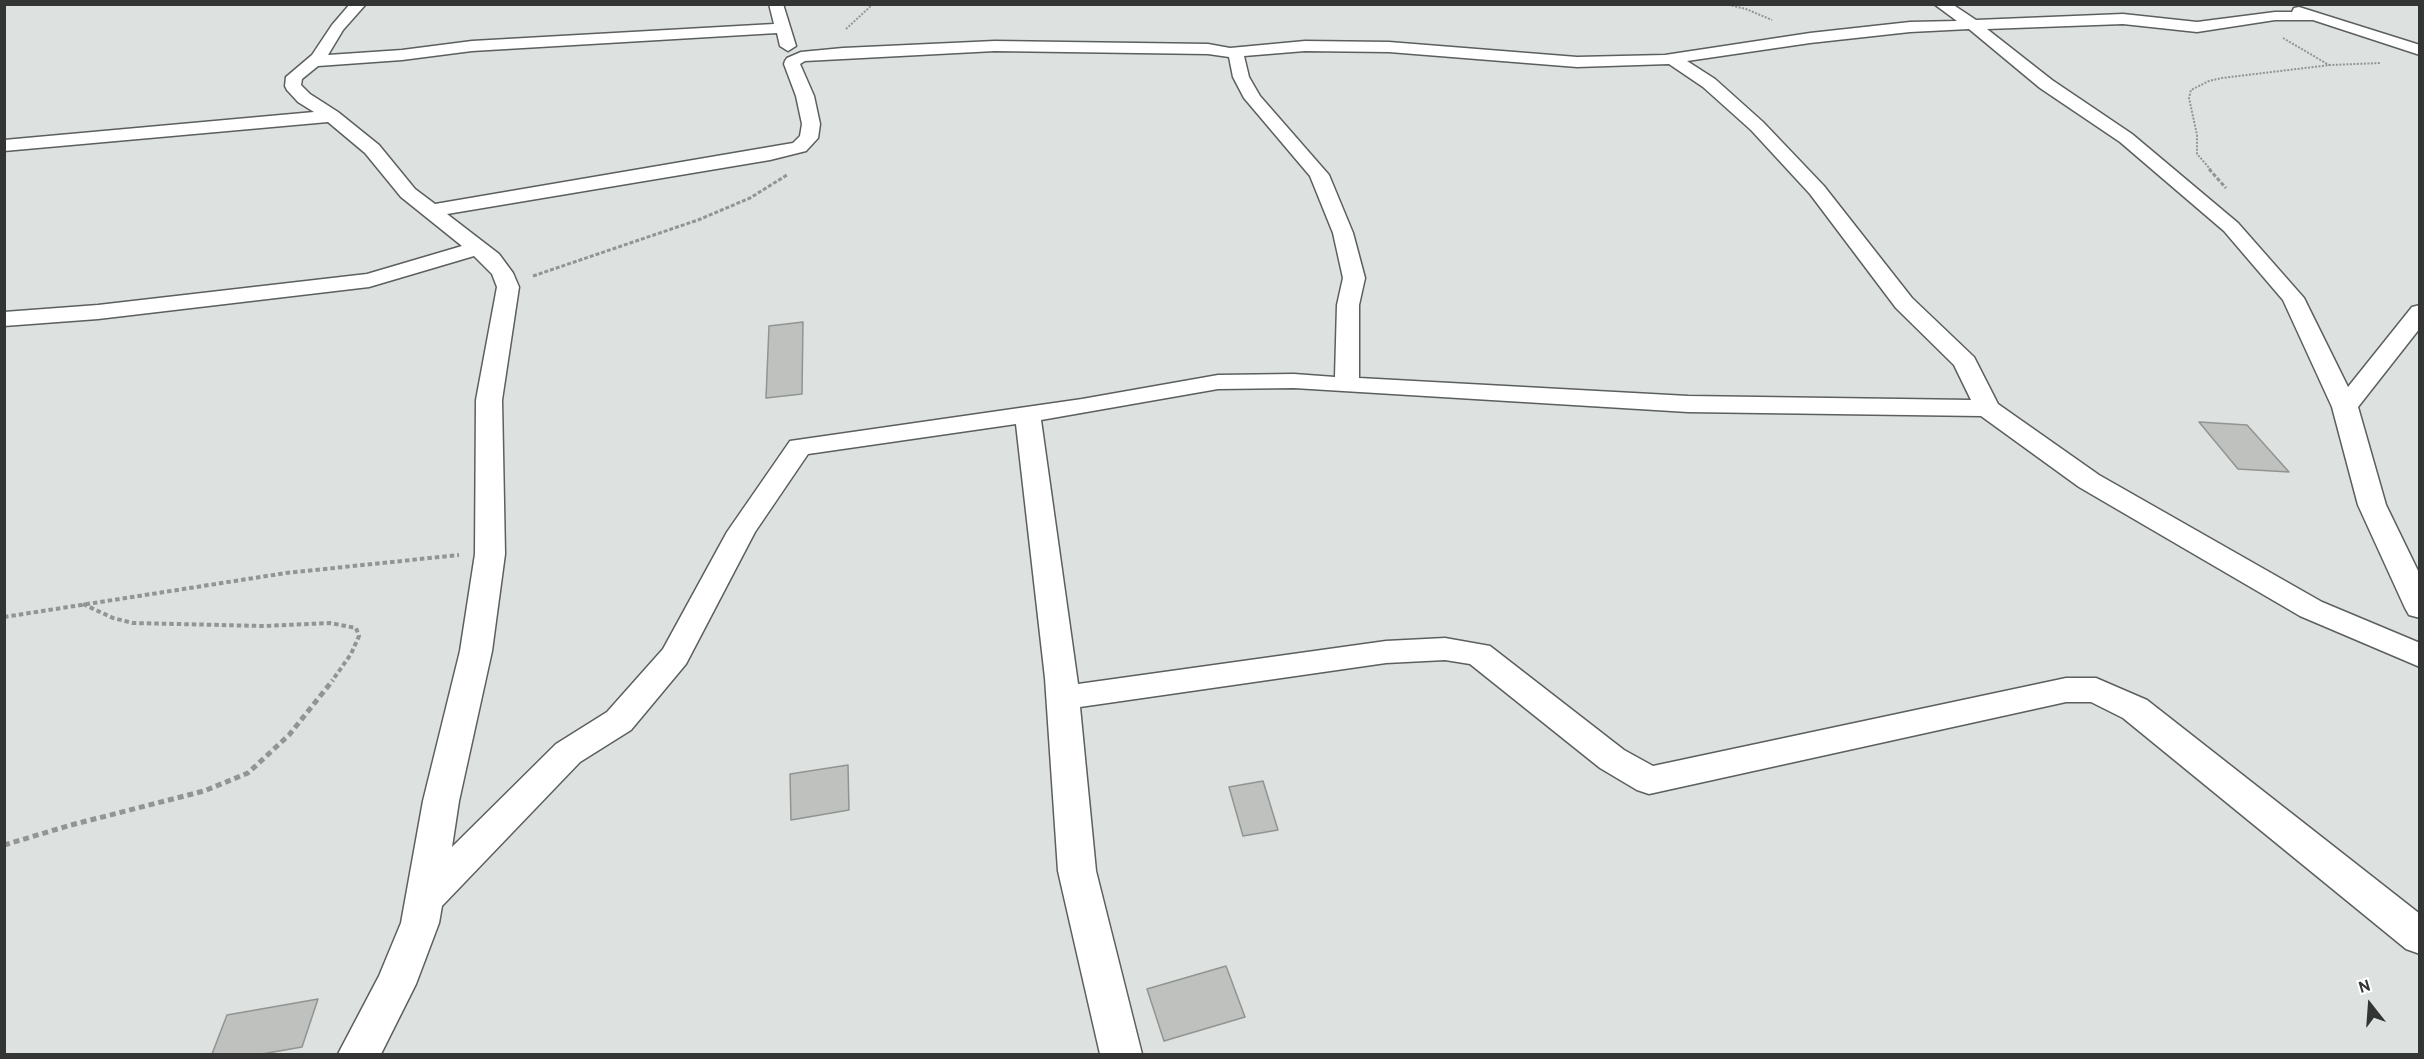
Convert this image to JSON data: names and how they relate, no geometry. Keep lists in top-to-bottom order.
{
  "north": "top"
}
